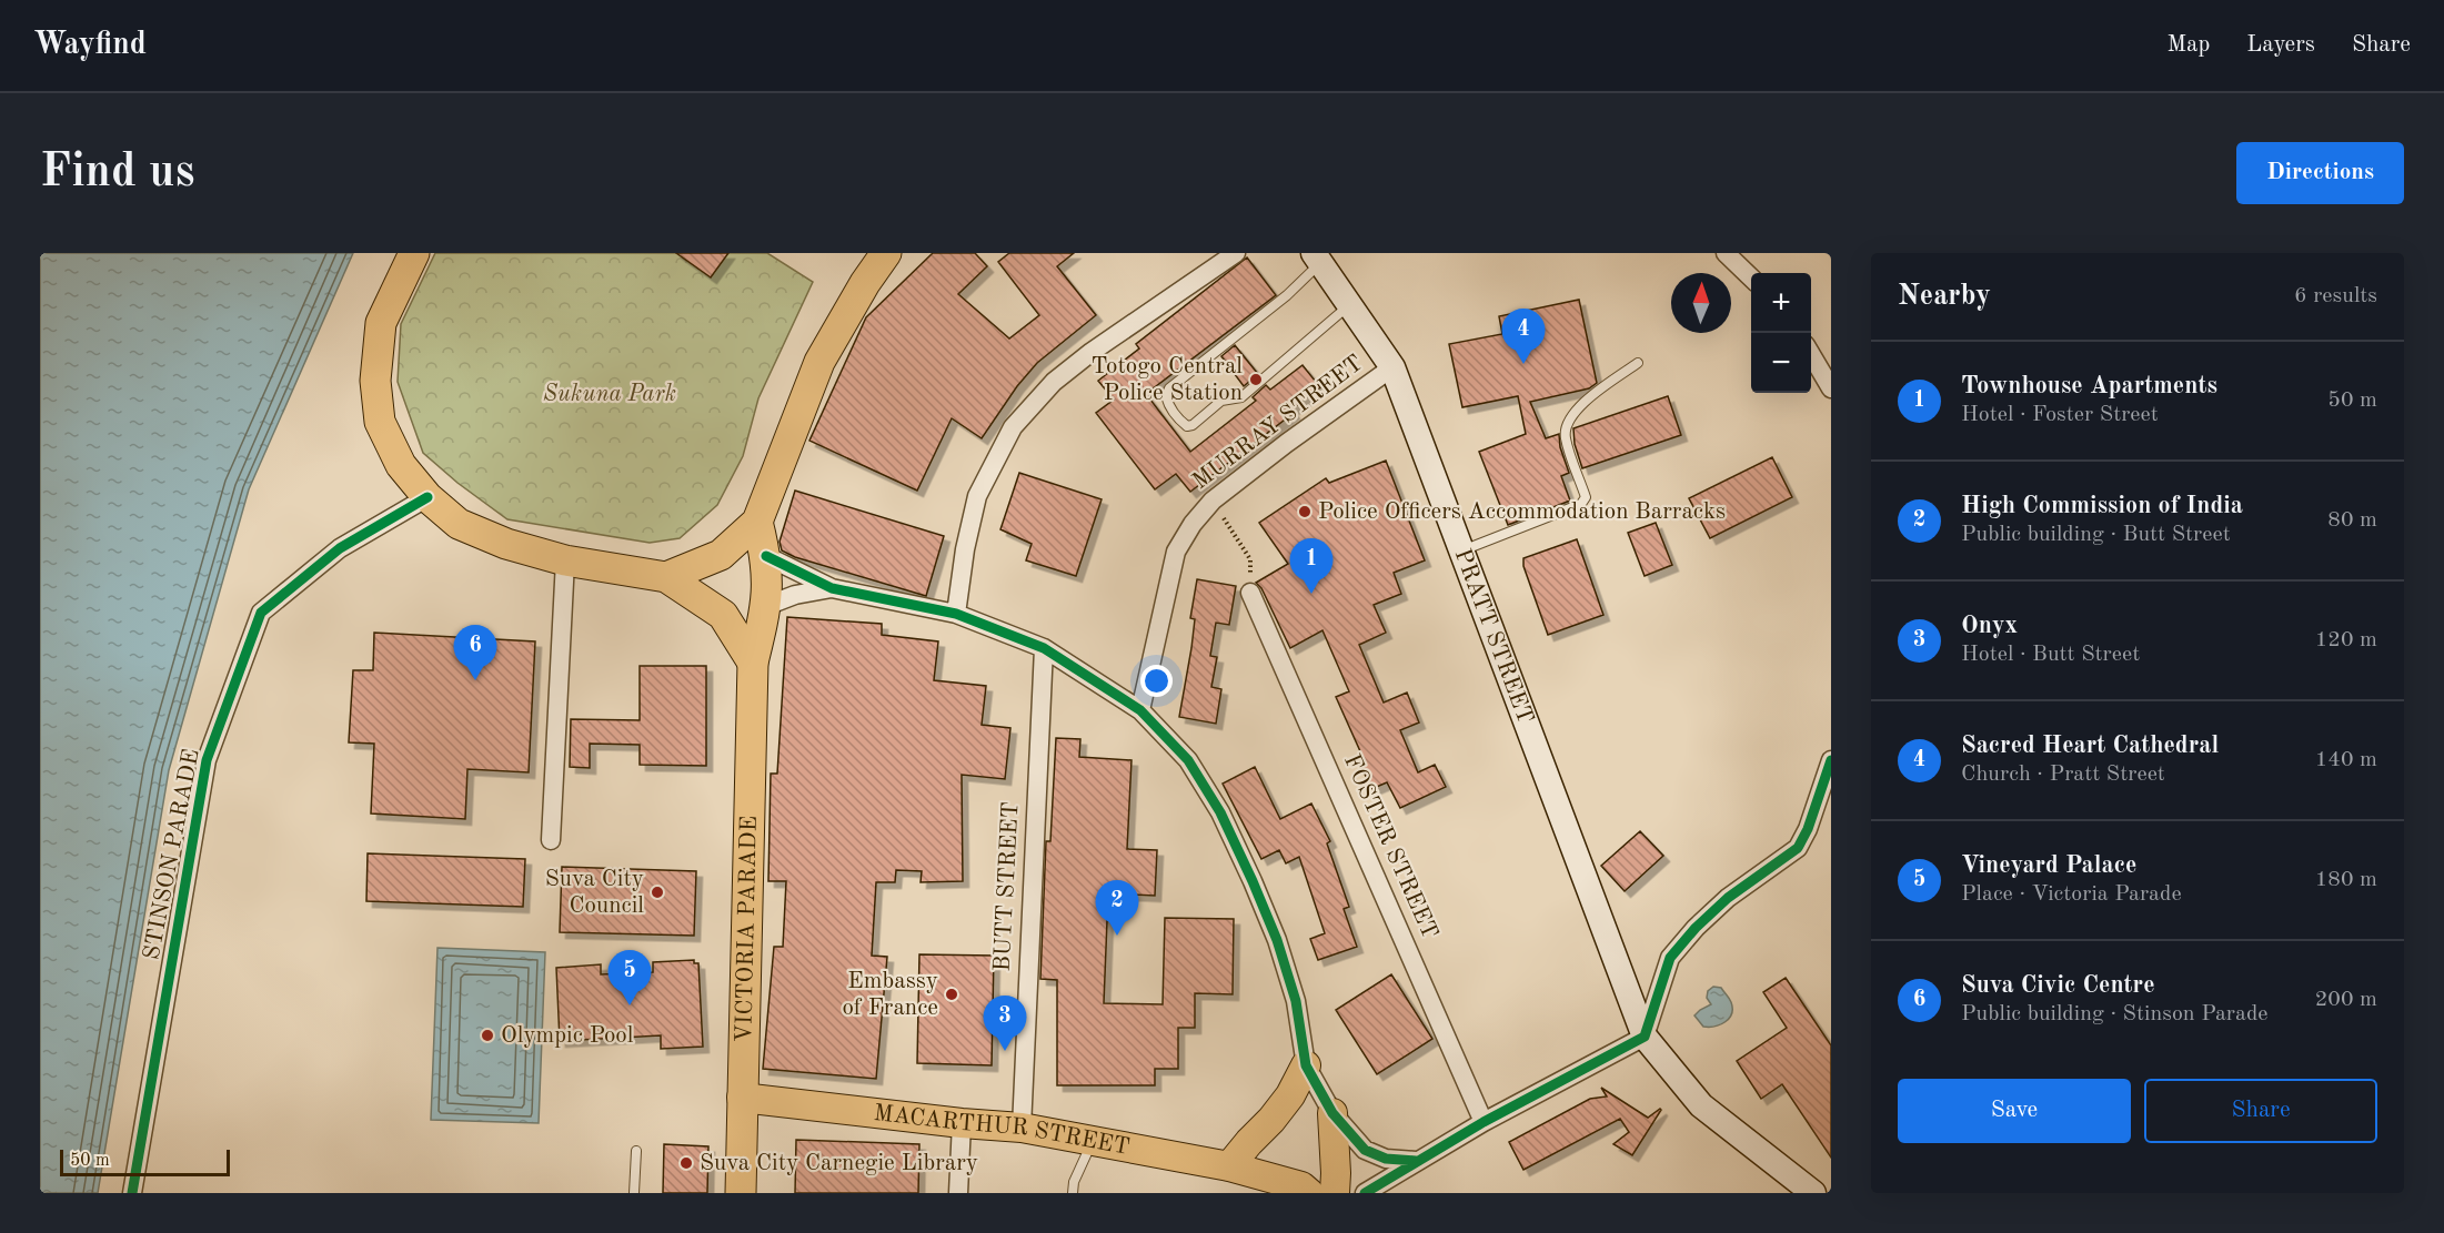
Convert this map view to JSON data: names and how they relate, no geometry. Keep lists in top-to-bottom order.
{
  "streets": {
    "highway": ["VICTORIA PARADE"],
    "main road": ["PRATT STREET", "MACARTHUR STREET"],
    "street": [
      "MURRAY STREET",
      "FOSTER STREET",
      "STINSON PARADE",
      "BUTT STREET"
    ]
  },
  "crossings": [
    ["MURRAY STREET", "PRATT STREET"],
    ["BUTT STREET", "MACARTHUR STREET"],
    ["VICTORIA PARADE", "MACARTHUR STREET"]
  ],
  "parks": ["Sukuna Park"],
  "places": [
    "Totogo Central Police Station",
    "Police Officers Accommodation Barracks",
    "Suva City Council",
    "Embassy of France",
    "Olympic Pool",
    "Suva City Carnegie Library"
  ],
  "scale_bar": "50 m",
  "north": "top",
  "page": {
    "header": "Wayfind",
    "nav": ["Map", "Layers", "Share"],
    "buttons": [
      "Directions",
      ["Save", "Share"]
    ],
    "title": "Find us",
    "heading": ["Nearby", "6 results"],
    "map_buttons": ["+", "−"],
    "pins": [
      "4",
      "1",
      "6",
      "2",
      "5",
      "3"
    ],
    "list": [
      {
        "mark": "1",
        "name": "Townhouse Apartments",
        "note": "Hotel · Foster Street",
        "value": "50 m"
      },
      {
        "mark": "2",
        "name": "High Commission of India",
        "note": "Public building · Butt Street",
        "value": "80 m"
      },
      {
        "mark": "3",
        "name": "Onyx",
        "note": "Hotel · Butt Street",
        "value": "120 m"
      },
      {
        "mark": "4",
        "name": "Sacred Heart Cathedral",
        "note": "Church · Pratt Street",
        "value": "140 m"
      },
      {
        "mark": "5",
        "name": "Vineyard Palace",
        "note": "Place · Victoria Parade",
        "value": "180 m"
      },
      {
        "mark": "6",
        "name": "Suva Civic Centre",
        "note": "Public building · Stinson Parade",
        "value": "200 m"
      }
    ],
    "scale": "50 m"
  }
}
